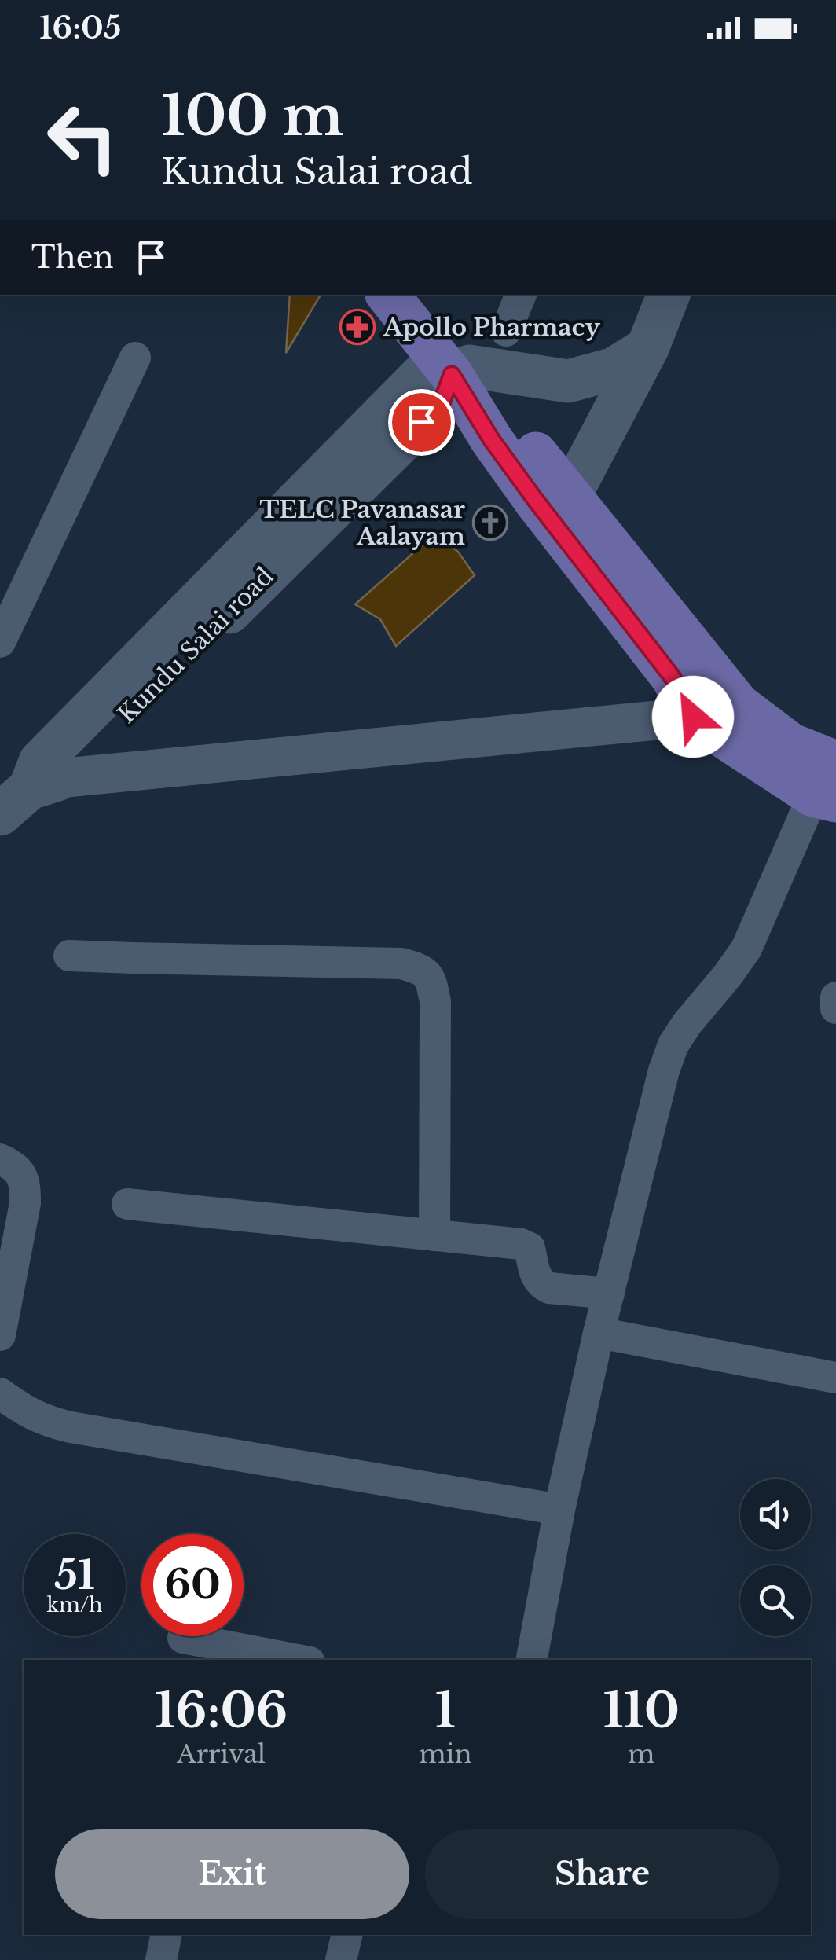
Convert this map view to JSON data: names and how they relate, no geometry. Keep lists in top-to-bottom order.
{
  "streets": {
    "main road": ["Kundu Salai road"]
  },
  "places": {
    "pharmacy": ["Apollo Pharmacy"],
    "church": ["TELC Pavanasar Aalayam"]
  },
  "page": {
    "status": "16:05",
    "turn": ["100 m", "Kundu Salai road"],
    "then": "Then",
    "speed": "51 km/h",
    "limit": "60",
    "eta": [
      "16:06",
      "Arrival",
      "1",
      "min",
      "110",
      "m"
    ],
    "buttons": ["Exit", "Share"]
  }
}
